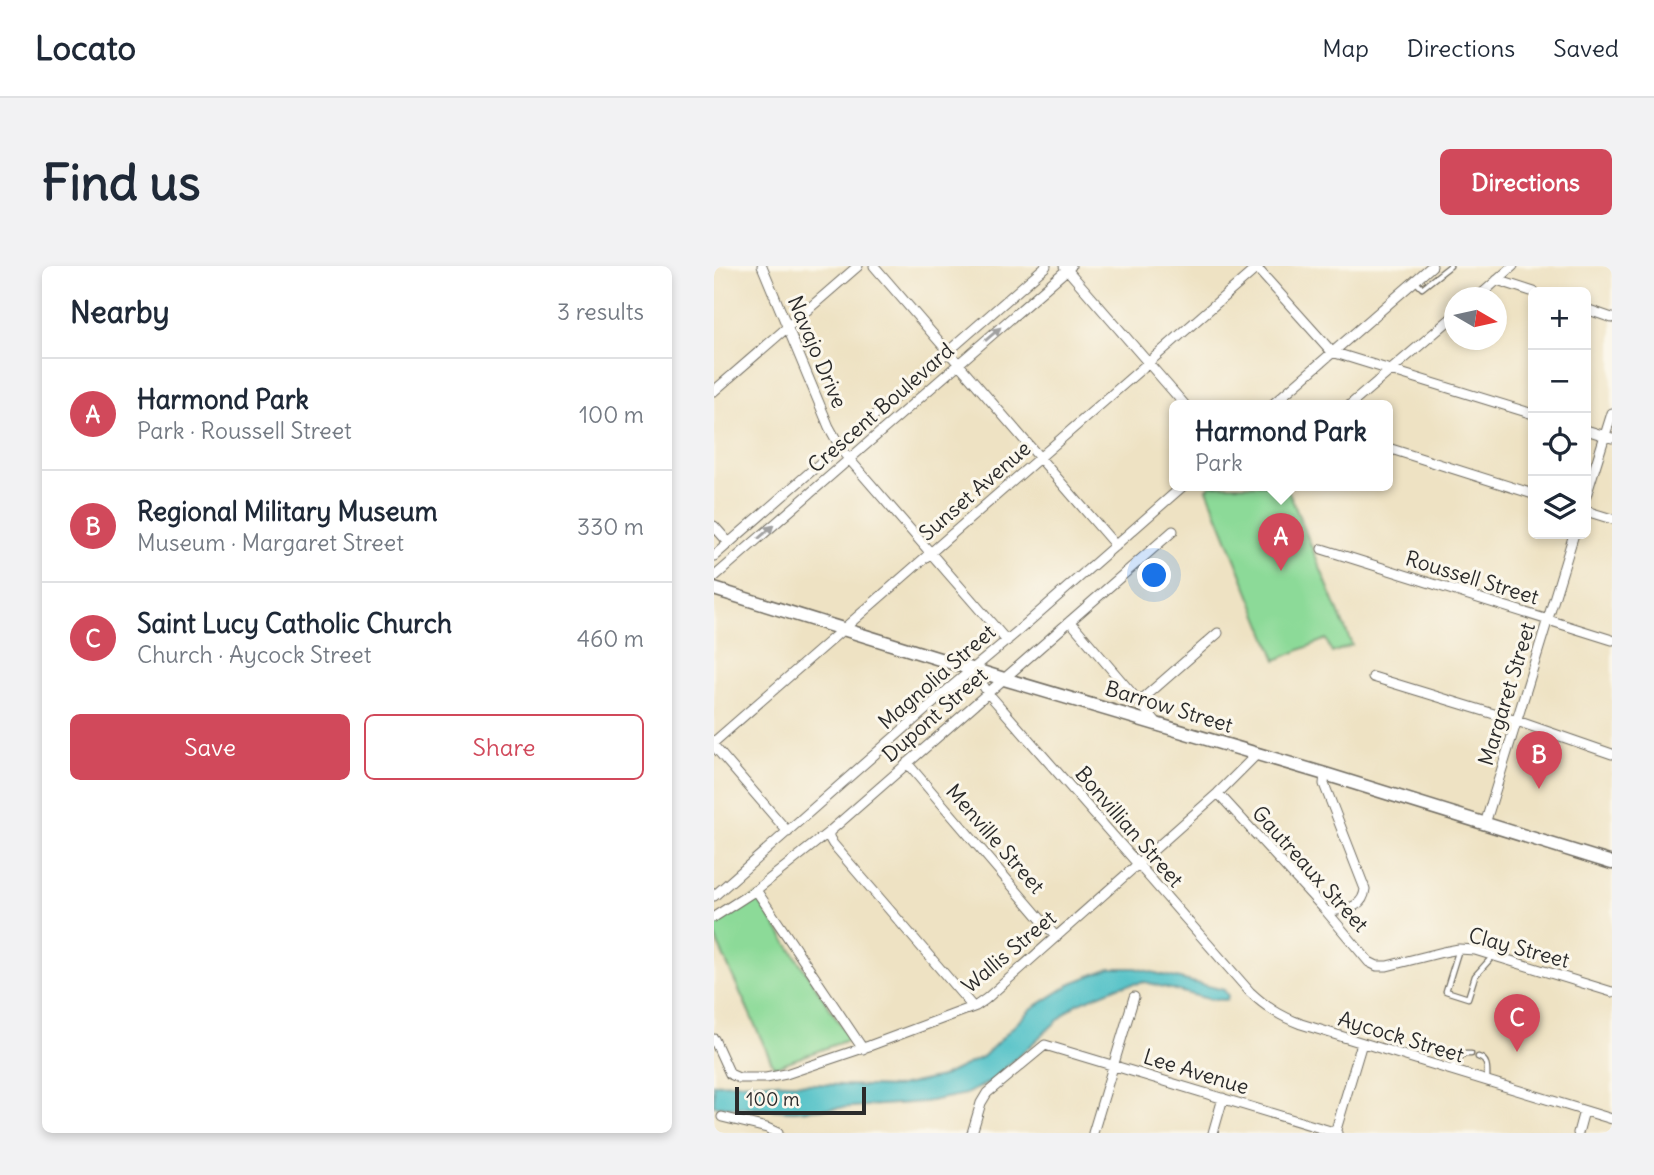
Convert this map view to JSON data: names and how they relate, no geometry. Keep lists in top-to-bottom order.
{
  "streets": {
    "main road": ["Barrow Street"],
    "street": [
      "Navajo Drive",
      "Crescent Boulevard",
      "Sunset Avenue",
      "Roussell Street",
      "Magnolia Street",
      "Margaret Street",
      "Dupont Street",
      "Bonvillian Street",
      "Menville Street",
      "Gautreaux Street",
      "Clay Street",
      "Wallis Street",
      "Aycock Street",
      "Lee Avenue"
    ]
  },
  "crossings": [
    ["Navajo Drive", "Crescent Boulevard"],
    ["Navajo Drive", "Sunset Avenue"],
    ["Navajo Drive", "Magnolia Street"],
    ["Sunset Avenue", "Barrow Street"],
    ["Roussell Street", "Margaret Street"],
    ["Magnolia Street", "Barrow Street"],
    ["Magnolia Street", "Bonvillian Street"],
    ["Margaret Street", "Barrow Street"],
    ["Barrow Street", "Dupont Street"],
    ["Barrow Street", "Bonvillian Street"],
    ["Barrow Street", "Wallis Street"],
    ["Dupont Street", "Bonvillian Street"],
    ["Dupont Street", "Menville Street"],
    ["Bonvillian Street", "Wallis Street"],
    ["Bonvillian Street", "Aycock Street"],
    ["Menville Street", "Wallis Street"],
    ["Gautreaux Street", "Clay Street"],
    ["Gautreaux Street", "Wallis Street"]
  ],
  "scale_bar": "100 m",
  "north": "right",
  "page": {
    "header": "Locato",
    "nav": ["Map", "Directions", "Saved"],
    "buttons": [
      "Directions",
      ["Save", "Share"]
    ],
    "title": "Find us",
    "heading": ["Nearby", "3 results"],
    "map_buttons": ["+", "−"],
    "list": [
      {
        "mark": "A",
        "name": "Harmond Park",
        "note": "Park · Roussell Street",
        "value": "100 m"
      },
      {
        "mark": "B",
        "name": "Regional Military Museum",
        "note": "Museum · Margaret Street",
        "value": "330 m"
      },
      {
        "mark": "C",
        "name": "Saint Lucy Catholic Church",
        "note": "Church · Aycock Street",
        "value": "460 m"
      }
    ],
    "popup": ["Harmond Park", "Park"],
    "pins": ["A", "B", "C"],
    "scale": "100 m"
  }
}
